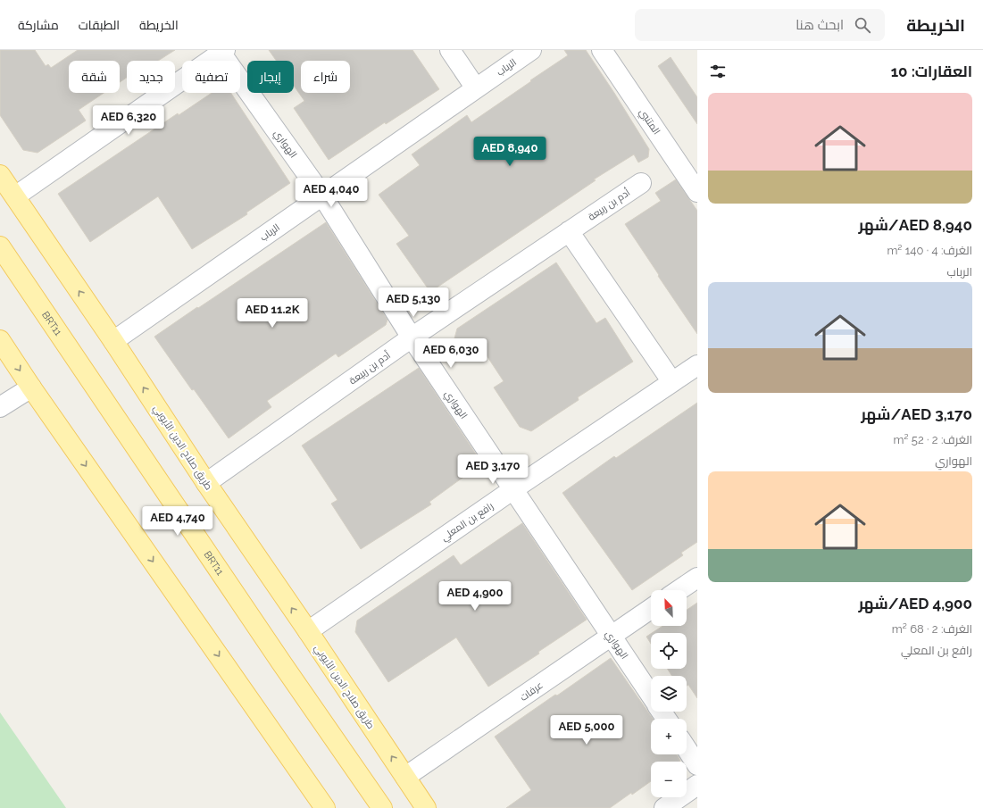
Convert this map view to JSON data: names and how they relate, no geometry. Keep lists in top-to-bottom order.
{
  "streets": {
    "main road": ["BRT11", "طريق صلاح الدين الأيوبي"],
    "street": [
      "الرباب",
      "المتنبي",
      "الهواري",
      "أدم بن ربيعة",
      "رافع بن المعلي",
      "عرفات"
    ]
  },
  "crossings": [
    ["الرباب", "الهواري"],
    ["الرباب", "طريق صلاح الدين الأيوبي"],
    ["الهواري", "أدم بن ربيعة"],
    ["الهواري", "رافع بن المعلي"],
    ["الهواري", "عرفات"],
    ["أدم بن ربيعة", "طريق صلاح الدين الأيوبي"],
    ["طريق صلاح الدين الأيوبي", "رافع بن المعلي"],
    ["طريق صلاح الدين الأيوبي", "عرفات"]
  ],
  "north": "top left",
  "page": {
    "header": "الخريطة",
    "search": "ابحث هنا",
    "nav": ["الخريطة", "الطبقات", "مشاركة"],
    "heading": "العقارات: 10",
    "chip": [
      "شراء",
      "إيجار",
      "تصفية",
      "جديد",
      "شقة"
    ],
    "list": [
      {
        "name": "AED 8,940/شهر",
        "note": "الغرف: 4 · 140 m² · الرباب"
      },
      {
        "name": "AED 3,170/شهر",
        "note": "الغرف: 2 · 52 m² · الهواري"
      },
      {
        "name": "AED 4,900/شهر",
        "note": "الغرف: 2 · 68 m² · رافع بن المعلي"
      }
    ],
    "price": [
      "AED 6,320",
      "AED 8,940",
      "AED 4,040",
      "AED 5,130",
      "AED 11.2K",
      "AED 6,030",
      "AED 3,170",
      "AED 4,740",
      "AED 4,900",
      "AED 5,000"
    ],
    "map_buttons": ["+", "−"]
  }
}
